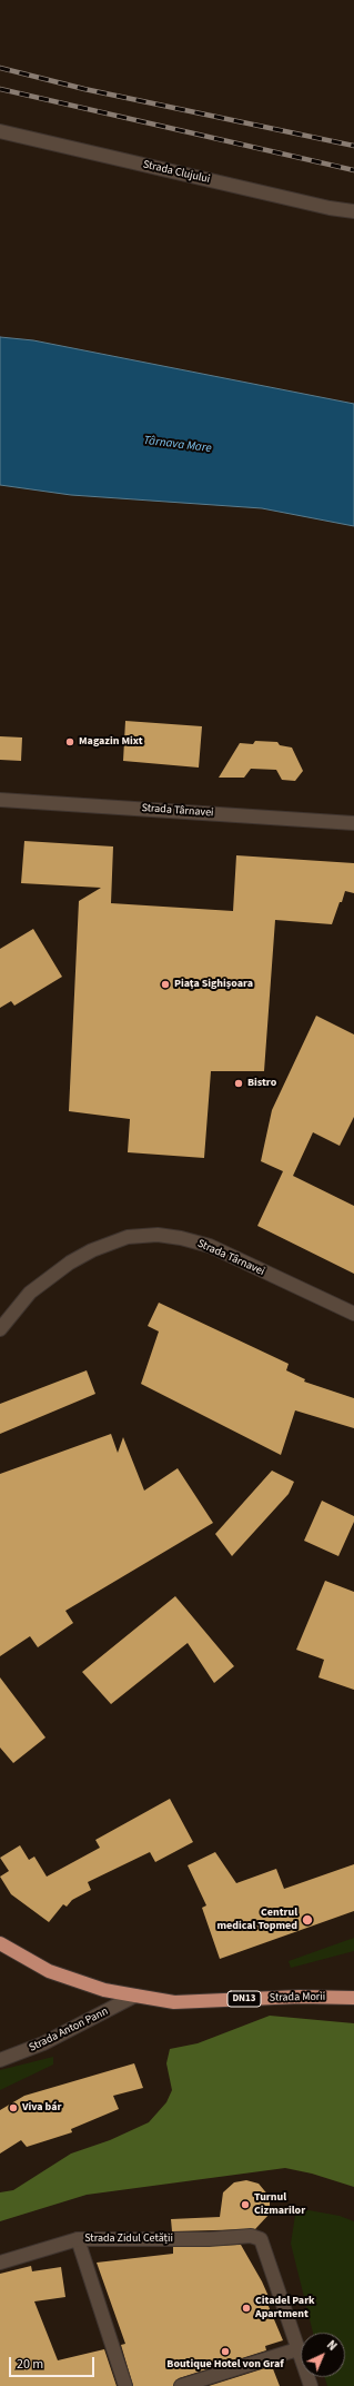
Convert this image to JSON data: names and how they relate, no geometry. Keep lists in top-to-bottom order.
{
  "streets": {
    "highway": ["Strada Morii", "DN13"],
    "street": [
      "Strada Clujului",
      "Strada Târnavei",
      "Strada Anton Pann",
      "Strada Zidul Cetății"
    ]
  },
  "crossings": [
    ["Strada Morii", "DN13"],
    ["Strada Morii", "Strada Anton Pann"],
    ["DN13", "Strada Anton Pann"]
  ],
  "water": ["Târnava Mare"],
  "places": [
    "Magazin Mixt",
    "Piața Sighișoara",
    "Bistro",
    "Centrul medical Topmed",
    "Viva bár",
    "Turnul Cizmarilor",
    "Citadel Park Apartment",
    "Boutique Hotel von Graf"
  ],
  "scale_bar": "20 m",
  "north": "top right"
}
